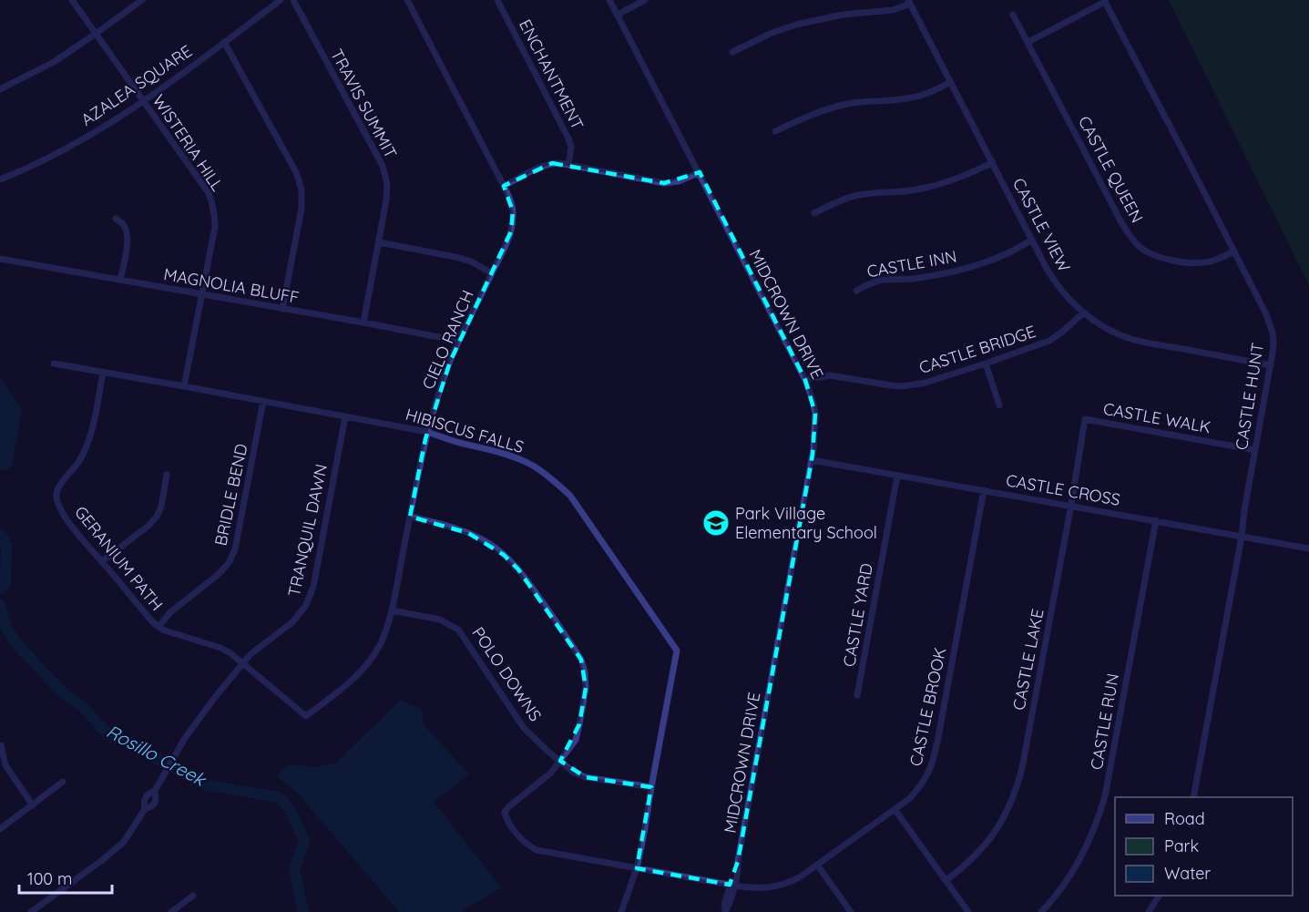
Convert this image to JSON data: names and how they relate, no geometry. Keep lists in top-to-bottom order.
{
  "streets": {
    "street": [
      "ENCHANTMENT",
      "AZALEA SQUARE",
      "TRAVIS SUMMIT",
      "WISTERIA HILL",
      "CASTLE QUEEN",
      "CASTLE VIEW",
      "CASTLE INN",
      "MAGNOLIA BLUFF",
      "MIDCROWN DRIVE",
      "CIELO RANCH",
      "CASTLE BRIDGE",
      "CASTLE HUNT",
      "CASTLE WALK",
      "HIBISCUS FALLS",
      "CASTLE CROSS",
      "BRIDLE BEND",
      "TRANQUIL DAWN",
      "GERANIUM PATH",
      "CASTLE YARD",
      "CASTLE LAKE",
      "POLO DOWNS",
      "CASTLE BROOK",
      "CASTLE RUN"
    ]
  },
  "crossings": [
    ["AZALEA SQUARE", "WISTERIA HILL"],
    ["TRAVIS SUMMIT", "MAGNOLIA BLUFF"],
    ["WISTERIA HILL", "MAGNOLIA BLUFF"],
    ["WISTERIA HILL", "HIBISCUS FALLS"],
    ["CASTLE QUEEN", "CASTLE HUNT"],
    ["CASTLE VIEW", "CASTLE INN"],
    ["CASTLE VIEW", "CASTLE BRIDGE"],
    ["CASTLE VIEW", "CASTLE HUNT"],
    ["MAGNOLIA BLUFF", "CIELO RANCH"],
    ["MIDCROWN DRIVE", "CASTLE BRIDGE"],
    ["MIDCROWN DRIVE", "CASTLE CROSS"],
    ["MIDCROWN DRIVE", "CASTLE BROOK"],
    ["CIELO RANCH", "HIBISCUS FALLS"],
    ["CIELO RANCH", "GERANIUM PATH"],
    ["CIELO RANCH", "POLO DOWNS"],
    ["CASTLE HUNT", "CASTLE WALK"],
    ["CASTLE HUNT", "CASTLE CROSS"],
    ["CASTLE WALK", "CASTLE LAKE"],
    ["HIBISCUS FALLS", "BRIDLE BEND"],
    ["HIBISCUS FALLS", "TRANQUIL DAWN"],
    ["HIBISCUS FALLS", "GERANIUM PATH"],
    ["HIBISCUS FALLS", "POLO DOWNS"],
    ["HIBISCUS FALLS", "CASTLE BROOK"],
    ["CASTLE CROSS", "CASTLE YARD"],
    ["CASTLE CROSS", "CASTLE LAKE"],
    ["CASTLE CROSS", "CASTLE BROOK"],
    ["CASTLE CROSS", "CASTLE RUN"],
    ["BRIDLE BEND", "GERANIUM PATH"],
    ["TRANQUIL DAWN", "GERANIUM PATH"],
    ["POLO DOWNS", "CASTLE BROOK"]
  ],
  "water": ["Rosillo Creek"],
  "places": {
    "school or university": ["Park Village Elementary School"]
  },
  "legend": ["Road", "Park", "Water"],
  "scale_bar": "100 m"
}
